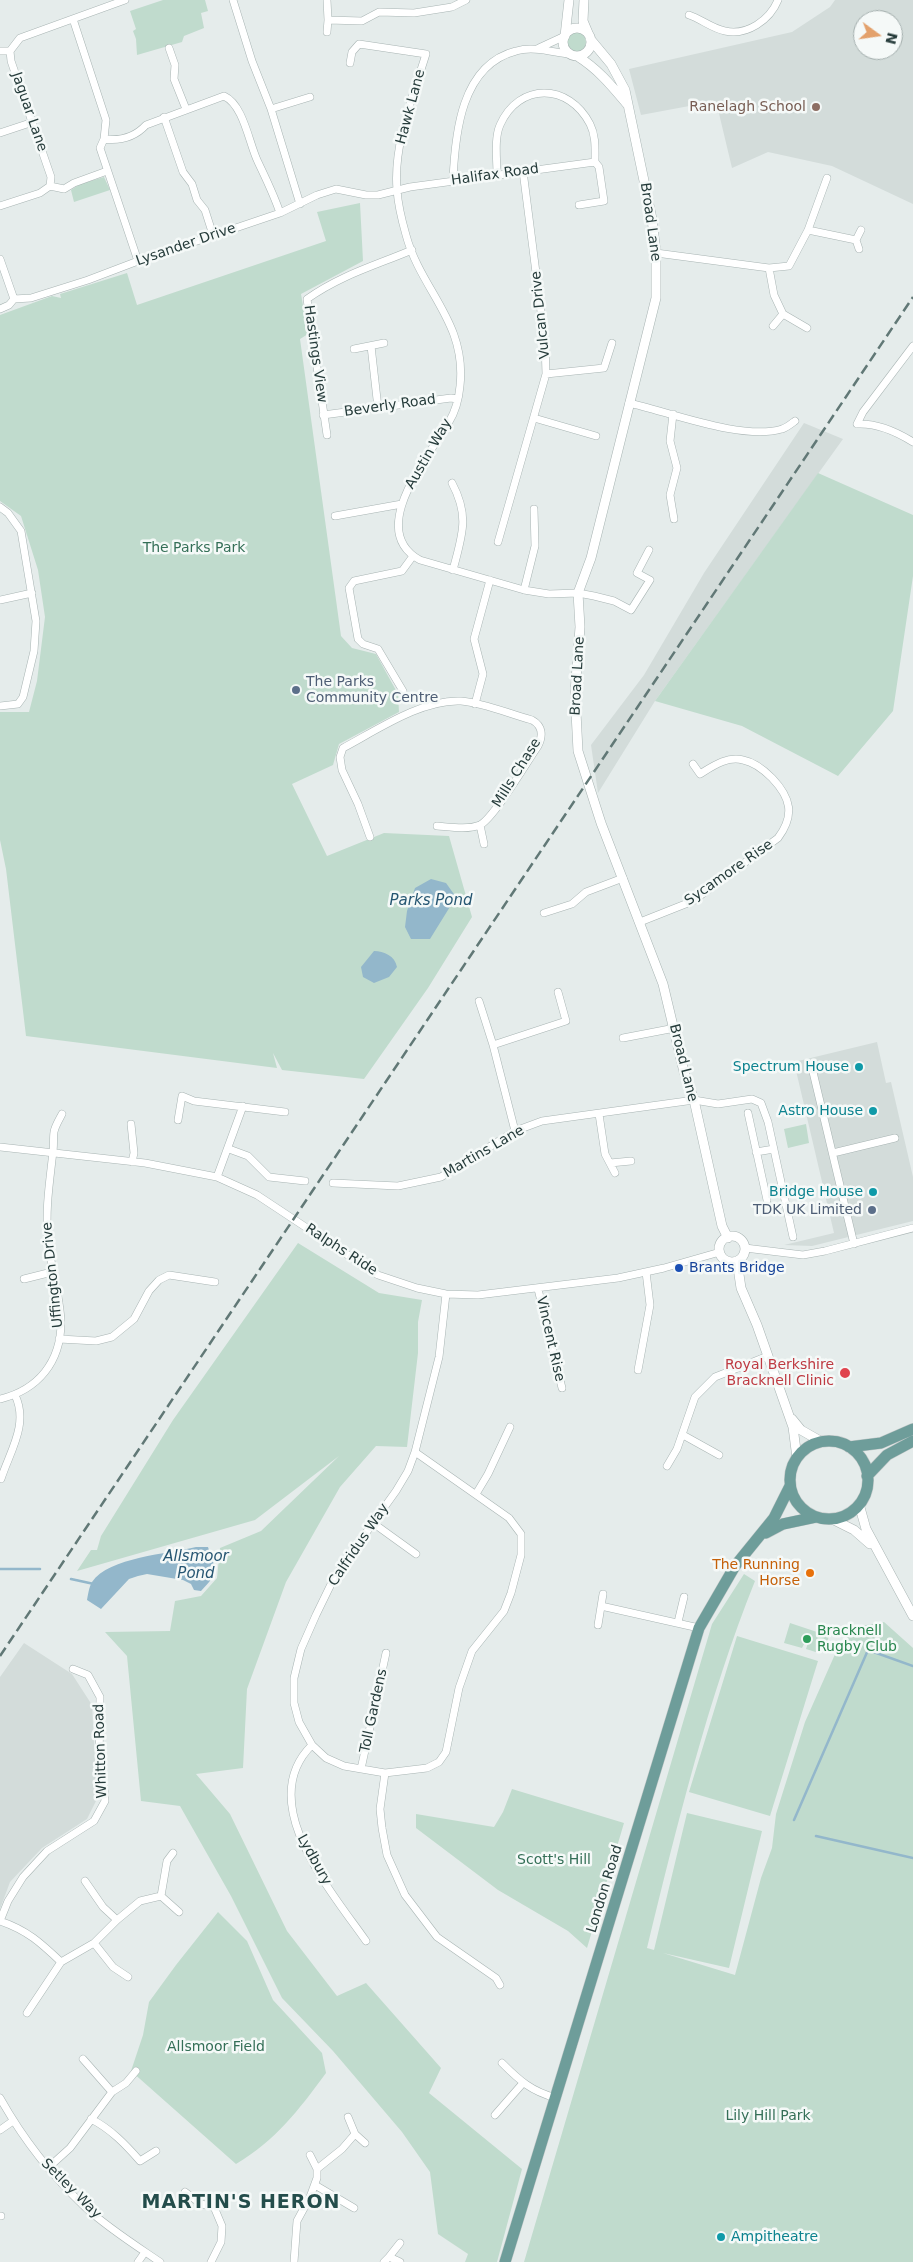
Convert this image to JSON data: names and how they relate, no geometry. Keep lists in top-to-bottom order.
{
  "streets": {
    "main road": ["London Road"],
    "street": [
      "Hawk Lane",
      "Jaguar Lane",
      "Halifax Road",
      "Broad Lane",
      "Lysander Drive",
      "Vulcan Drive",
      "Hastings View",
      "Beverly Road",
      "Austin Way",
      "Mills Chase",
      "Sycamore Rise",
      "Martins Lane",
      "Ralphs Ride",
      "Uffington Drive",
      "Vincent Rise",
      "Calfridus Way",
      "Toll Gardens",
      "Whitton Road",
      "Lydbury",
      "Setley Way"
    ]
  },
  "crossings": [
    ["Hawk Lane", "Halifax Road"],
    ["Hawk Lane", "Lysander Drive"],
    ["Hawk Lane", "Austin Way"],
    ["Halifax Road", "Lysander Drive"],
    ["Halifax Road", "Vulcan Drive"],
    ["Halifax Road", "Austin Way"],
    ["Broad Lane", "Sycamore Rise"],
    ["Broad Lane", "Martins Lane"],
    ["Broad Lane", "Ralphs Ride"],
    ["Lysander Drive", "Austin Way"],
    ["Hastings View", "Beverly Road"],
    ["Hastings View", "Austin Way"],
    ["Beverly Road", "Austin Way"],
    ["Ralphs Ride", "Uffington Drive"],
    ["Ralphs Ride", "Vincent Rise"],
    ["Ralphs Ride", "Calfridus Way"],
    ["Calfridus Way", "Toll Gardens"],
    ["Calfridus Way", "Lydbury"]
  ],
  "districts": ["MARTIN'S HERON"],
  "water": ["Parks Pond", "Allsmoor Pond"],
  "parks": [
    "The Parks Park",
    "Scott's Hill",
    "Allsmoor Field",
    "Lily Hill Park"
  ],
  "places": [
    "Ranelagh School",
    "The Parks Community Centre",
    "Spectrum House",
    "Astro House",
    "Bridge House",
    "TDK UK Limited",
    "Brants Bridge",
    "Royal Berkshire Bracknell Clinic",
    "The Running Horse",
    "Bracknell Rugby Club",
    "Ampitheatre"
  ],
  "north": "right"
}
